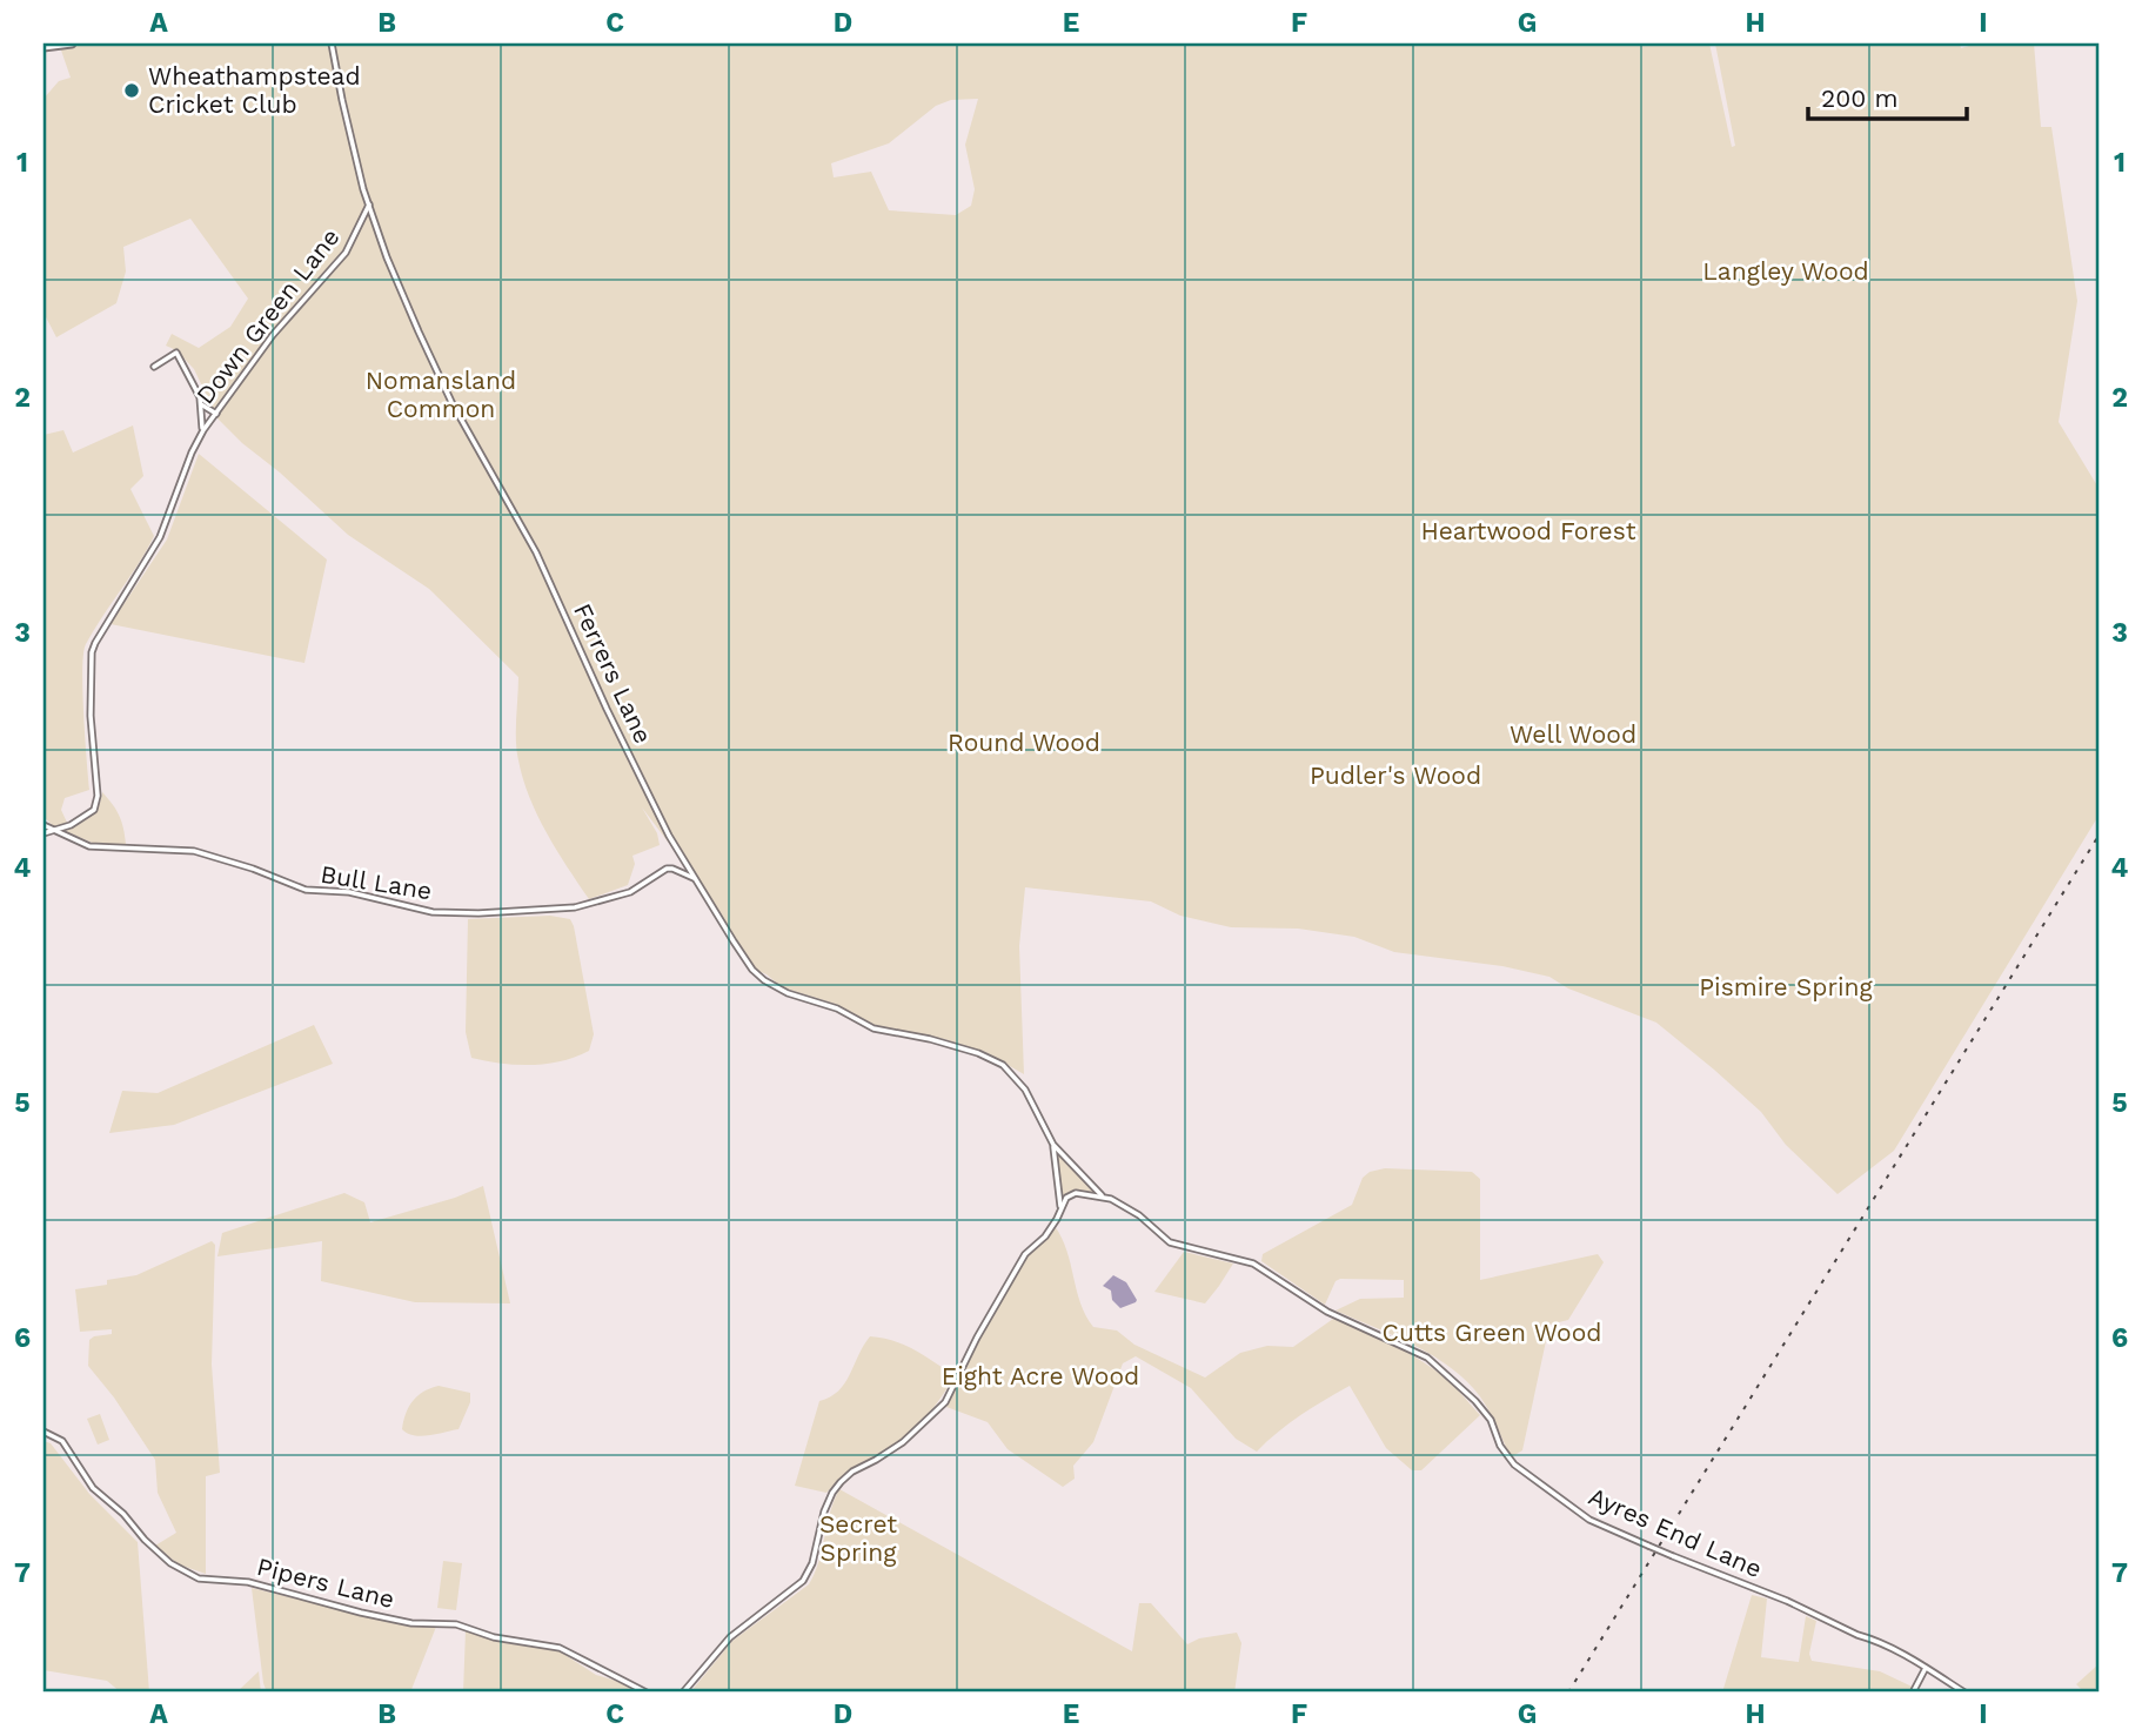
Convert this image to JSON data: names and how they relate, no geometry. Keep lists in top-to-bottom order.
{
  "streets": {
    "street": [
      "Down Green Lane",
      "Ferrers Lane",
      "Bull Lane",
      "Ayres End Lane",
      "Pipers Lane"
    ]
  },
  "crossings": [
    ["Down Green Lane", "Ferrers Lane"],
    ["Down Green Lane", "Bull Lane"],
    ["Ferrers Lane", "Bull Lane"],
    ["Ferrers Lane", "Ayres End Lane"]
  ],
  "parks": [
    "Langley Wood",
    "Nomansland Common",
    "Heartwood Forest",
    "Well Wood",
    "Round Wood",
    "Pudler's Wood",
    "Pismire Spring",
    "Cutts Green Wood",
    "Eight Acre Wood",
    "Secret Spring"
  ],
  "places": ["Wheathampstead Cricket Club"],
  "scale_bar": "200 m",
  "grid": {
    "columns": [
      "A",
      "B",
      "C",
      "D",
      "E",
      "F",
      "G",
      "H",
      "I"
    ],
    "rows": [
      "1",
      "2",
      "3",
      "4",
      "5",
      "6",
      "7"
    ]
  }
}
